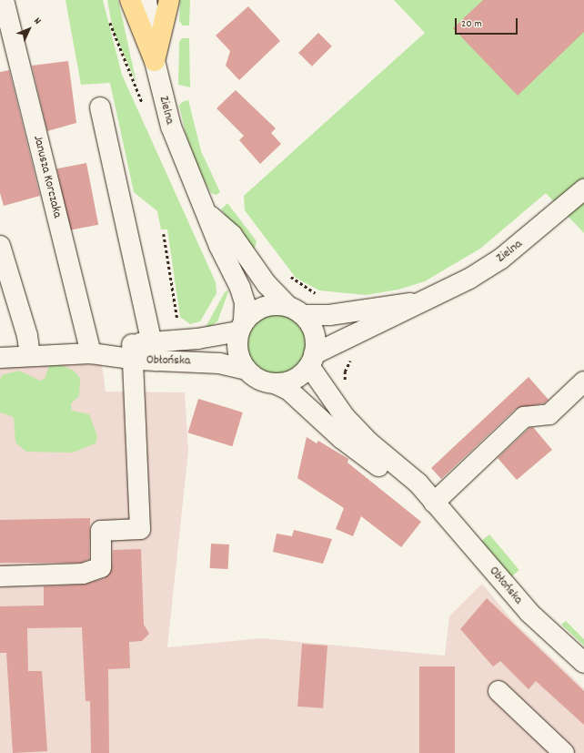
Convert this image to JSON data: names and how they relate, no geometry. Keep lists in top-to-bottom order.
{
  "streets": {
    "street": ["Zielna", "Janusza Korczaka", "Obłońska"]
  },
  "crossings": [
    ["Zielna", "Obłońska"],
    ["Janusza Korczaka", "Obłońska"]
  ],
  "scale_bar": "20 m",
  "north": "top right"
}
